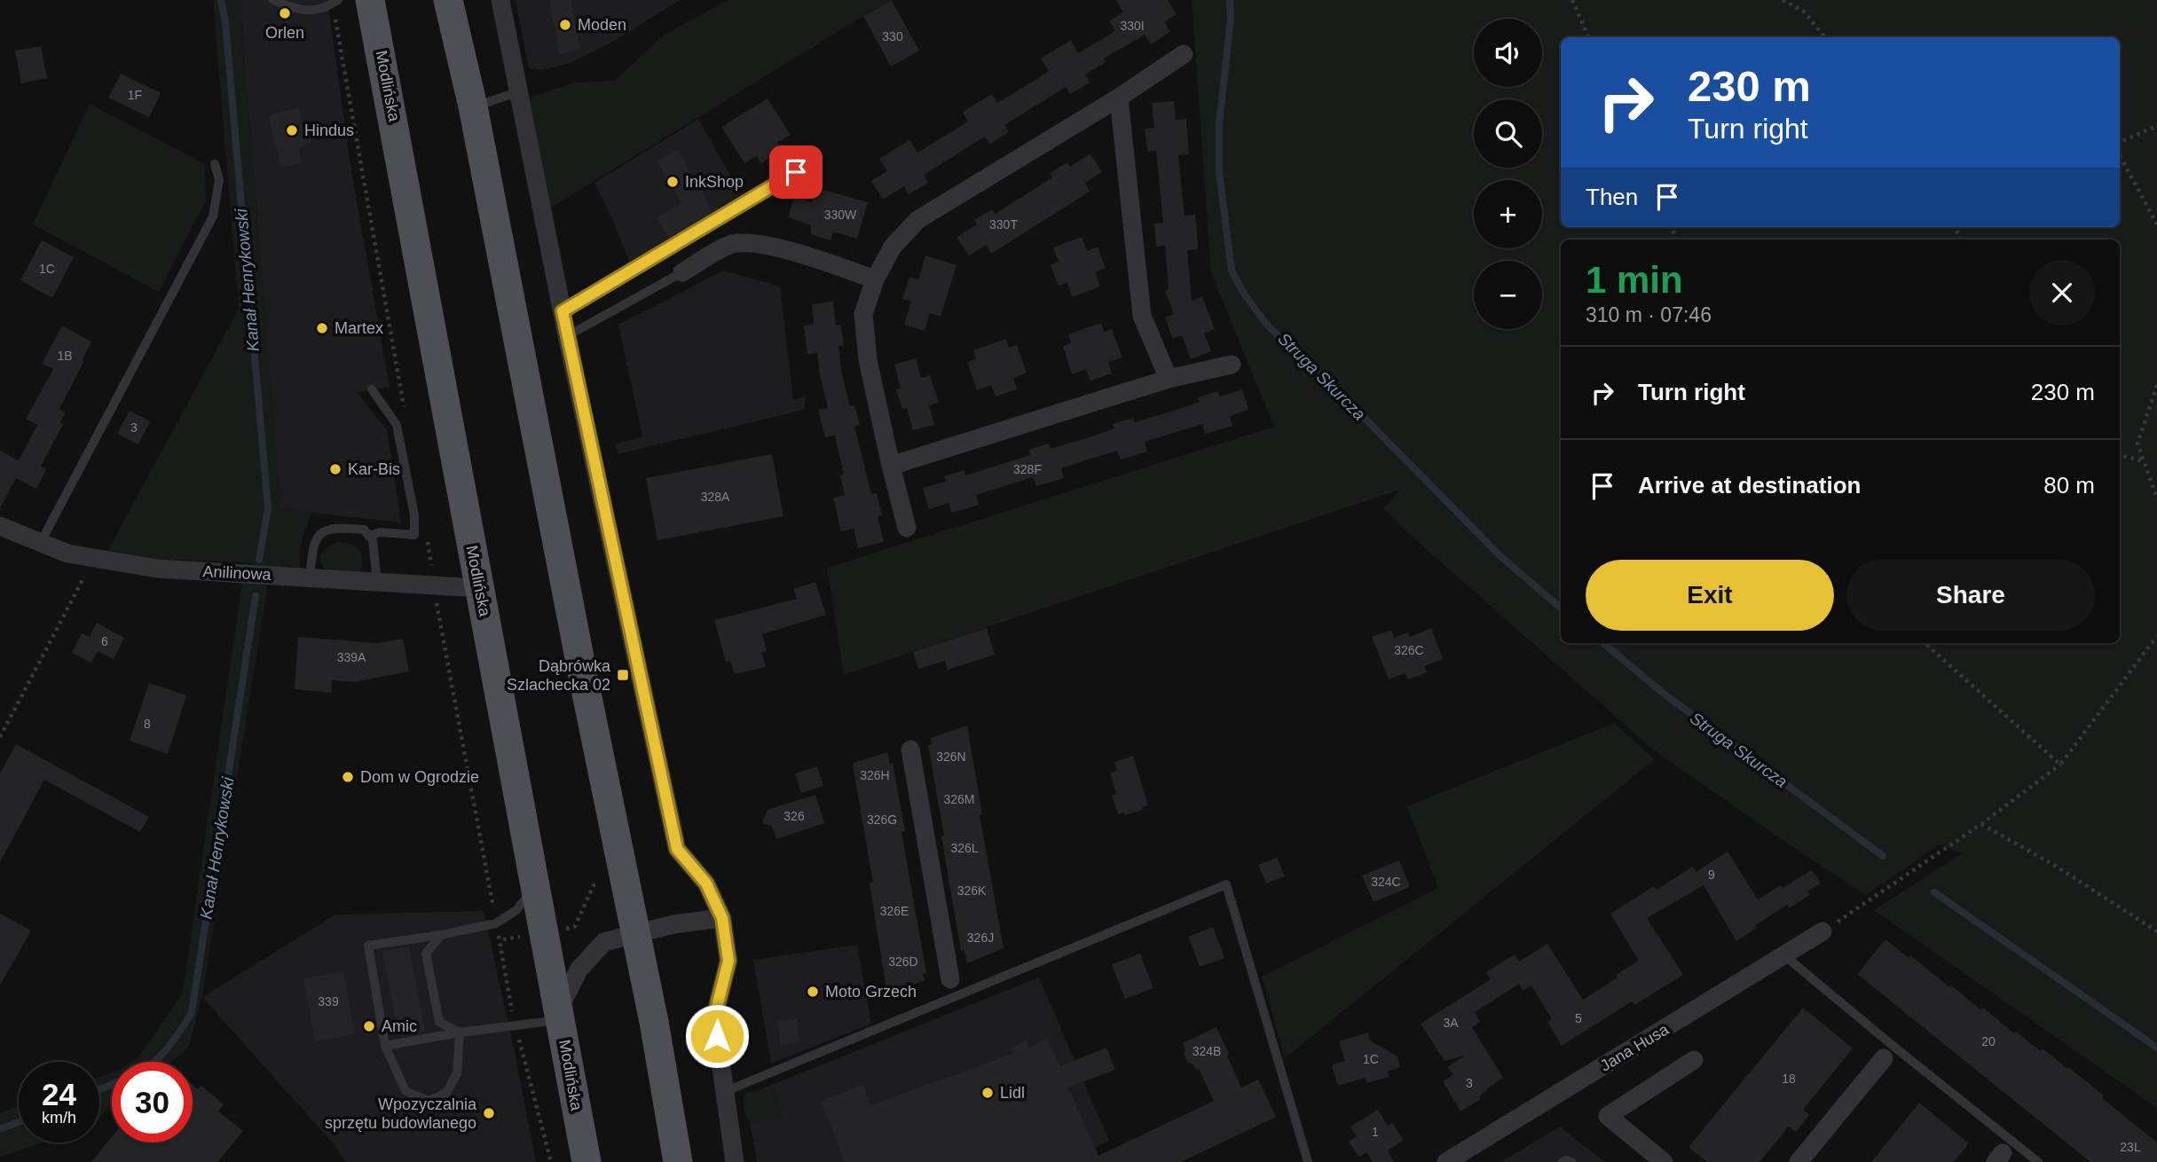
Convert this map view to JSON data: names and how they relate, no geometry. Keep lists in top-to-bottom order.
{
  "streets": {
    "main road": ["Modlińska"],
    "street": ["Anilinowa", "Jana Husa"]
  },
  "crossings": [
    ["Modlińska", "Anilinowa"]
  ],
  "water": ["Kanał Henrykowski", "Struga Skurcza"],
  "places": {
    "other": [
      "Orlen",
      "Moden",
      "Hindus",
      "InkShop",
      "Martex",
      "Kar-Bis",
      "Dom w Ogrodzie",
      "Moto Grzech",
      "Amic",
      "Lidl",
      "Wpozyczalnia sprzętu budowlanego"
    ],
    "transit": ["Dąbrówka Szlachecka 02"]
  },
  "house_numbers": [
    "330I",
    "330",
    "1F",
    "330W",
    "330T",
    "1C",
    "1B",
    "3",
    "328F",
    "328A",
    "6",
    "326C",
    "339A",
    "8",
    "326N",
    "326H",
    "326M",
    "326",
    "326G",
    "326L",
    "9",
    "324C",
    "326K",
    "326E",
    "326J",
    "326D",
    "339",
    "5",
    "3A",
    "20",
    "324B",
    "1C",
    "18",
    "3",
    "1",
    "23L"
  ],
  "page": {
    "map_buttons": ["+", "−"],
    "turn": ["230 m", "Turn right"],
    "then": "Then",
    "heading": ["1 min", "310 m · 07:46"],
    "list": [
      {
        "name": "Turn right",
        "value": "230 m"
      },
      {
        "name": "Arrive at destination",
        "value": "80 m"
      }
    ],
    "buttons": ["Exit", "Share"],
    "speed": "24 km/h",
    "limit": "30"
  }
}
